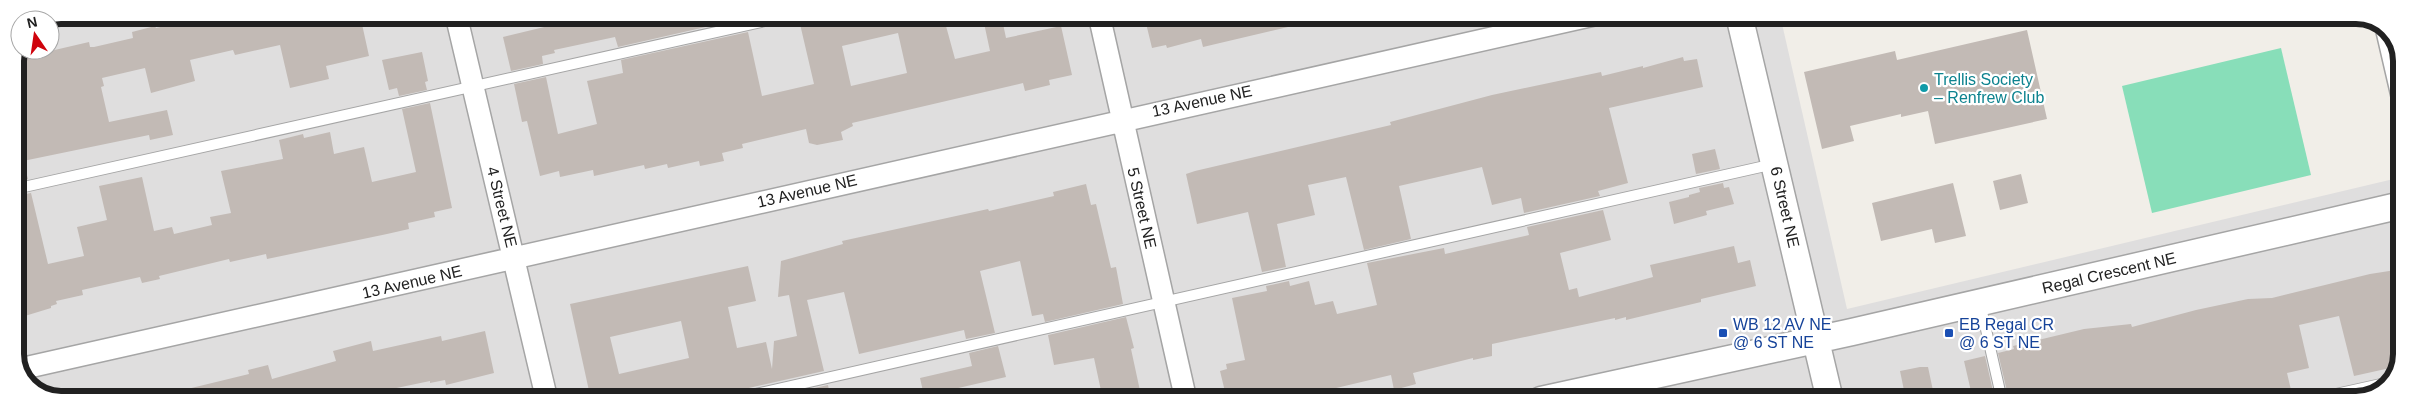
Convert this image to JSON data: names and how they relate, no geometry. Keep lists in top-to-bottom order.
{
  "streets": {
    "street": [
      "13 Avenue NE",
      "4 Street NE",
      "6 Street NE",
      "5 Street NE",
      "Regal Crescent NE"
    ]
  },
  "crossings": [
    ["13 Avenue NE", "4 Street NE"],
    ["13 Avenue NE", "5 Street NE"],
    ["6 Street NE", "Regal Crescent NE"]
  ],
  "places": {
    "other": ["Trellis Society – Renfrew Club"],
    "transit": ["WB 12 AV NE @ 6 ST NE", "EB Regal CR @ 6 ST NE"]
  },
  "north": "top"
}
